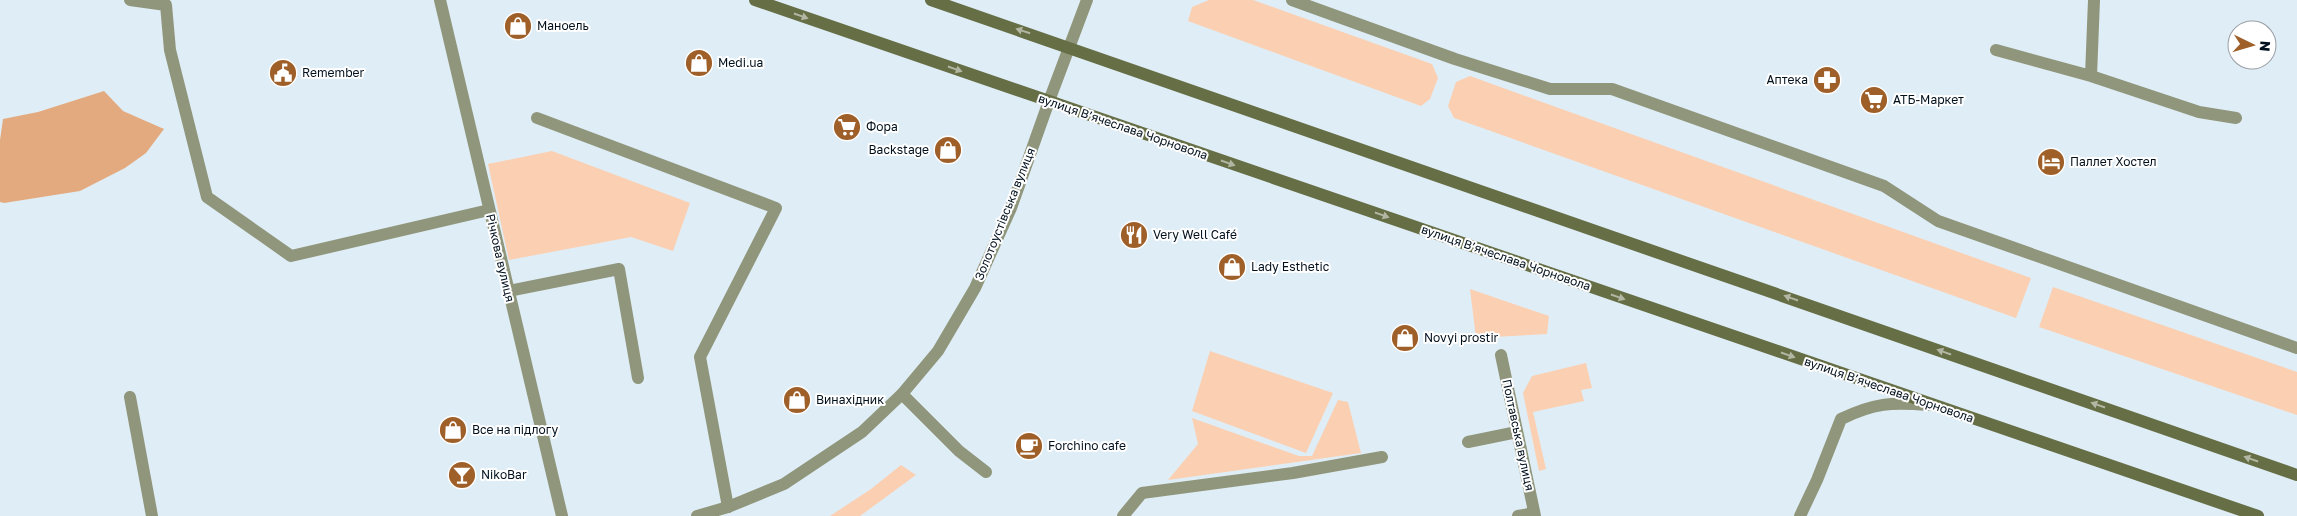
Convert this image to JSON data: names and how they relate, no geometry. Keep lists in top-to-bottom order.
{
  "streets": {
    "main road": ["вулиця Вʼячеслава Чорновола"],
    "street": ["Золотоустівська вулиця", "Річкова вулиця", "Полтавська вулиця"]
  },
  "crossings": [
    ["вулиця Вʼячеслава Чорновола", "Золотоустівська вулиця"]
  ],
  "places": {
    "shop": [
      "Маноель",
      "Medi.ua",
      "Backstage",
      "Lady Esthetic",
      "Novyi prostir",
      "Винахідник",
      "Все на підлогу"
    ],
    "public building": ["Remember"],
    "pharmacy": ["Аптека"],
    "supermarket": ["АТБ-Маркет", "Фора"],
    "hotel": ["Паллет Хостел"],
    "restaurant": ["Very Well Café"],
    "cafe": ["Forchino cafe"],
    "bar": ["NikoBar"]
  },
  "north": "right"
}
